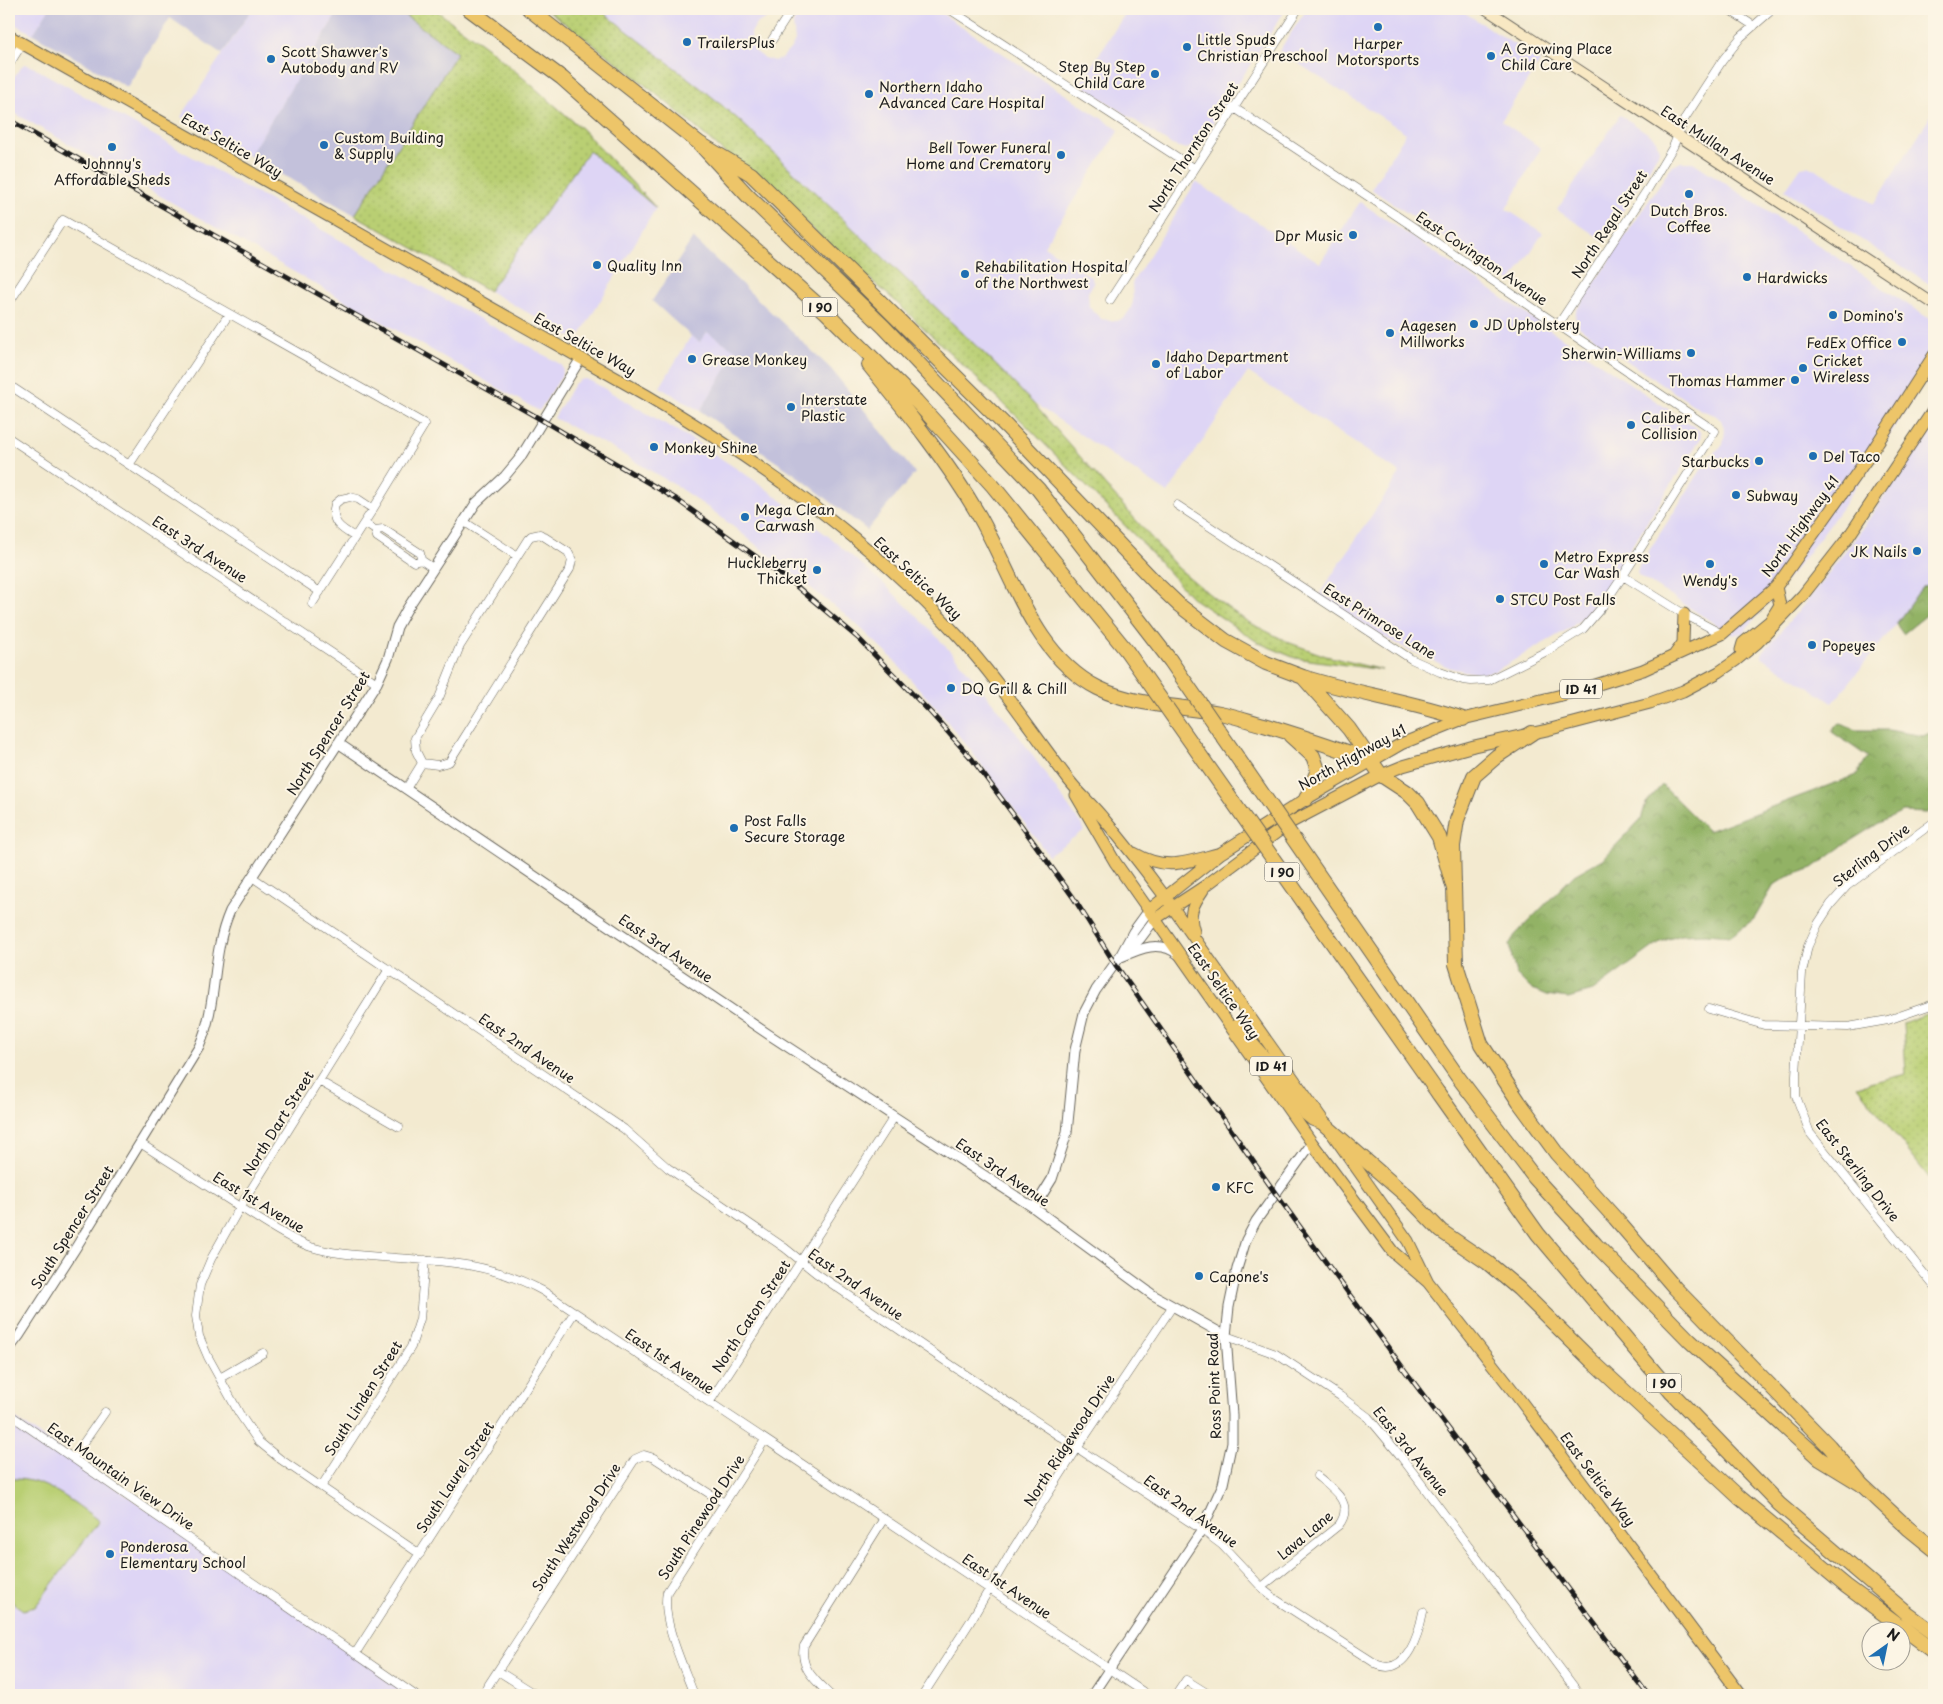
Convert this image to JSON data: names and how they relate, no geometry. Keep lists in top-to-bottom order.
{
  "streets": {
    "highway": ["I 90"],
    "main road": [
      "East Seltice Way",
      "East Mullan Avenue",
      "North Highway 41",
      "ID 41",
      "Ross Point Road"
    ],
    "street": [
      "North Thornton Street",
      "North Regal Street",
      "East Covington Avenue",
      "East 3rd Avenue",
      "East Primrose Lane",
      "North Spencer Street",
      "Sterling Drive",
      "East 2nd Avenue",
      "North Dart Street",
      "East Sterling Drive",
      "East 1st Avenue",
      "South Spencer Street",
      "North Caton Street",
      "South Linden Street",
      "North Ridgewood Drive",
      "East Mountain View Drive",
      "South Laurel Street",
      "South Pinewood Drive",
      "South Westwood Drive",
      "Lava Lane"
    ]
  },
  "crossings": [
    ["East Seltice Way", "North Highway 41"],
    ["East Seltice Way", "ID 41"],
    ["East Seltice Way", "North Spencer Street"],
    ["East Seltice Way", "Ross Point Road"],
    ["East Mullan Avenue", "North Regal Street"],
    ["North Thornton Street", "East Covington Avenue"],
    ["North Regal Street", "East Covington Avenue"],
    ["East Covington Avenue", "East Primrose Lane"],
    ["East 3rd Avenue", "North Spencer Street"],
    ["East 3rd Avenue", "North Caton Street"],
    ["East 3rd Avenue", "Ross Point Road"],
    ["East 3rd Avenue", "North Ridgewood Drive"],
    ["ID 41", "Ross Point Road"],
    ["North Spencer Street", "East 2nd Avenue"],
    ["North Spencer Street", "East 1st Avenue"],
    ["North Spencer Street", "South Spencer Street"],
    ["Sterling Drive", "East Sterling Drive"],
    ["East 2nd Avenue", "North Dart Street"],
    ["East 2nd Avenue", "North Caton Street"],
    ["East 2nd Avenue", "Ross Point Road"],
    ["East 2nd Avenue", "North Ridgewood Drive"],
    ["East 2nd Avenue", "Lava Lane"],
    ["North Dart Street", "East 1st Avenue"],
    ["North Dart Street", "South Linden Street"],
    ["North Dart Street", "South Laurel Street"],
    ["East 1st Avenue", "South Spencer Street"],
    ["East 1st Avenue", "North Caton Street"],
    ["East 1st Avenue", "Ross Point Road"],
    ["East 1st Avenue", "South Linden Street"],
    ["East 1st Avenue", "North Ridgewood Drive"],
    ["East 1st Avenue", "South Laurel Street"],
    ["East 1st Avenue", "South Pinewood Drive"],
    ["East Mountain View Drive", "South Laurel Street"],
    ["South Pinewood Drive", "South Westwood Drive"]
  ],
  "places": [
    "Harper Motorsports",
    "TrailersPlus",
    "Little Spuds Christian Preschool",
    "A Growing Place Child Care",
    "Scott Shawver's Autobody and RV",
    "Step By Step Child Care",
    "Northern Idaho Advanced Care Hospital",
    "Custom Building & Supply",
    "Johnny's Affordable Sheds",
    "Bell Tower Funeral Home and Crematory",
    "Dutch Bros. Coffee",
    "Dpr Music",
    "Quality Inn",
    "Rehabilitation Hospital of the Northwest",
    "Hardwicks",
    "Domino's",
    "JD Upholstery",
    "Aagesen Millworks",
    "FedEx Office",
    "Sherwin-Williams",
    "Grease Monkey",
    "Idaho Department of Labor",
    "Cricket Wireless",
    "Thomas Hammer",
    "Interstate Plastic",
    "Caliber Collision",
    "Monkey Shine",
    "Del Taco",
    "Starbucks",
    "Subway",
    "Mega Clean Carwash",
    "JK Nails",
    "Metro Express Car Wash",
    "Wendy's",
    "Huckleberry Thicket",
    "STCU Post Falls",
    "Popeyes",
    "DQ Grill & Chill",
    "Post Falls Secure Storage",
    "KFC",
    "Capone's",
    "Ponderosa Elementary School"
  ],
  "north": "top right"
}
